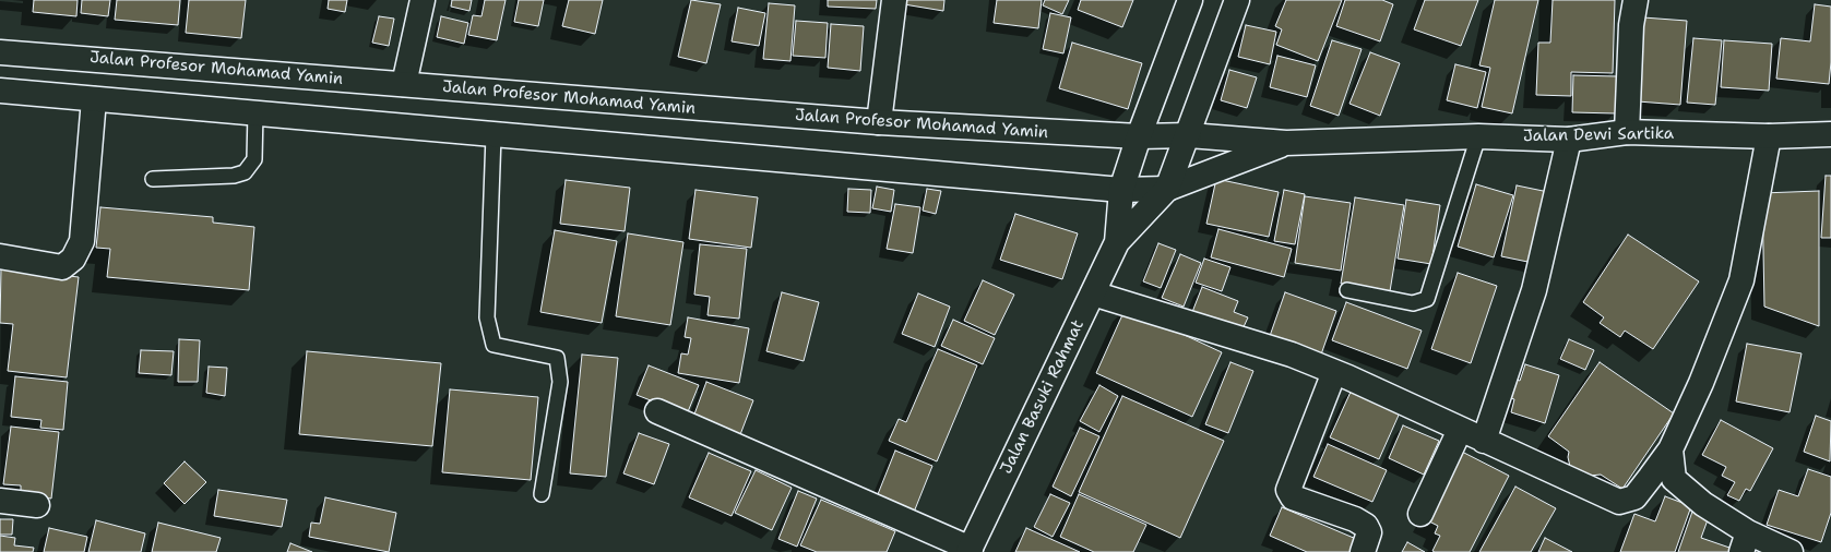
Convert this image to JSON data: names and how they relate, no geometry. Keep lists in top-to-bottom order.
{
  "streets": {
    "main road": ["Jalan Profesor Mohamad Yamin", "Jalan Dewi Sartika", "Jalan Basuki Rahmat"]
  },
  "crossings": [
    ["Jalan Profesor Mohamad Yamin", "Jalan Dewi Sartika"]
  ]
}
